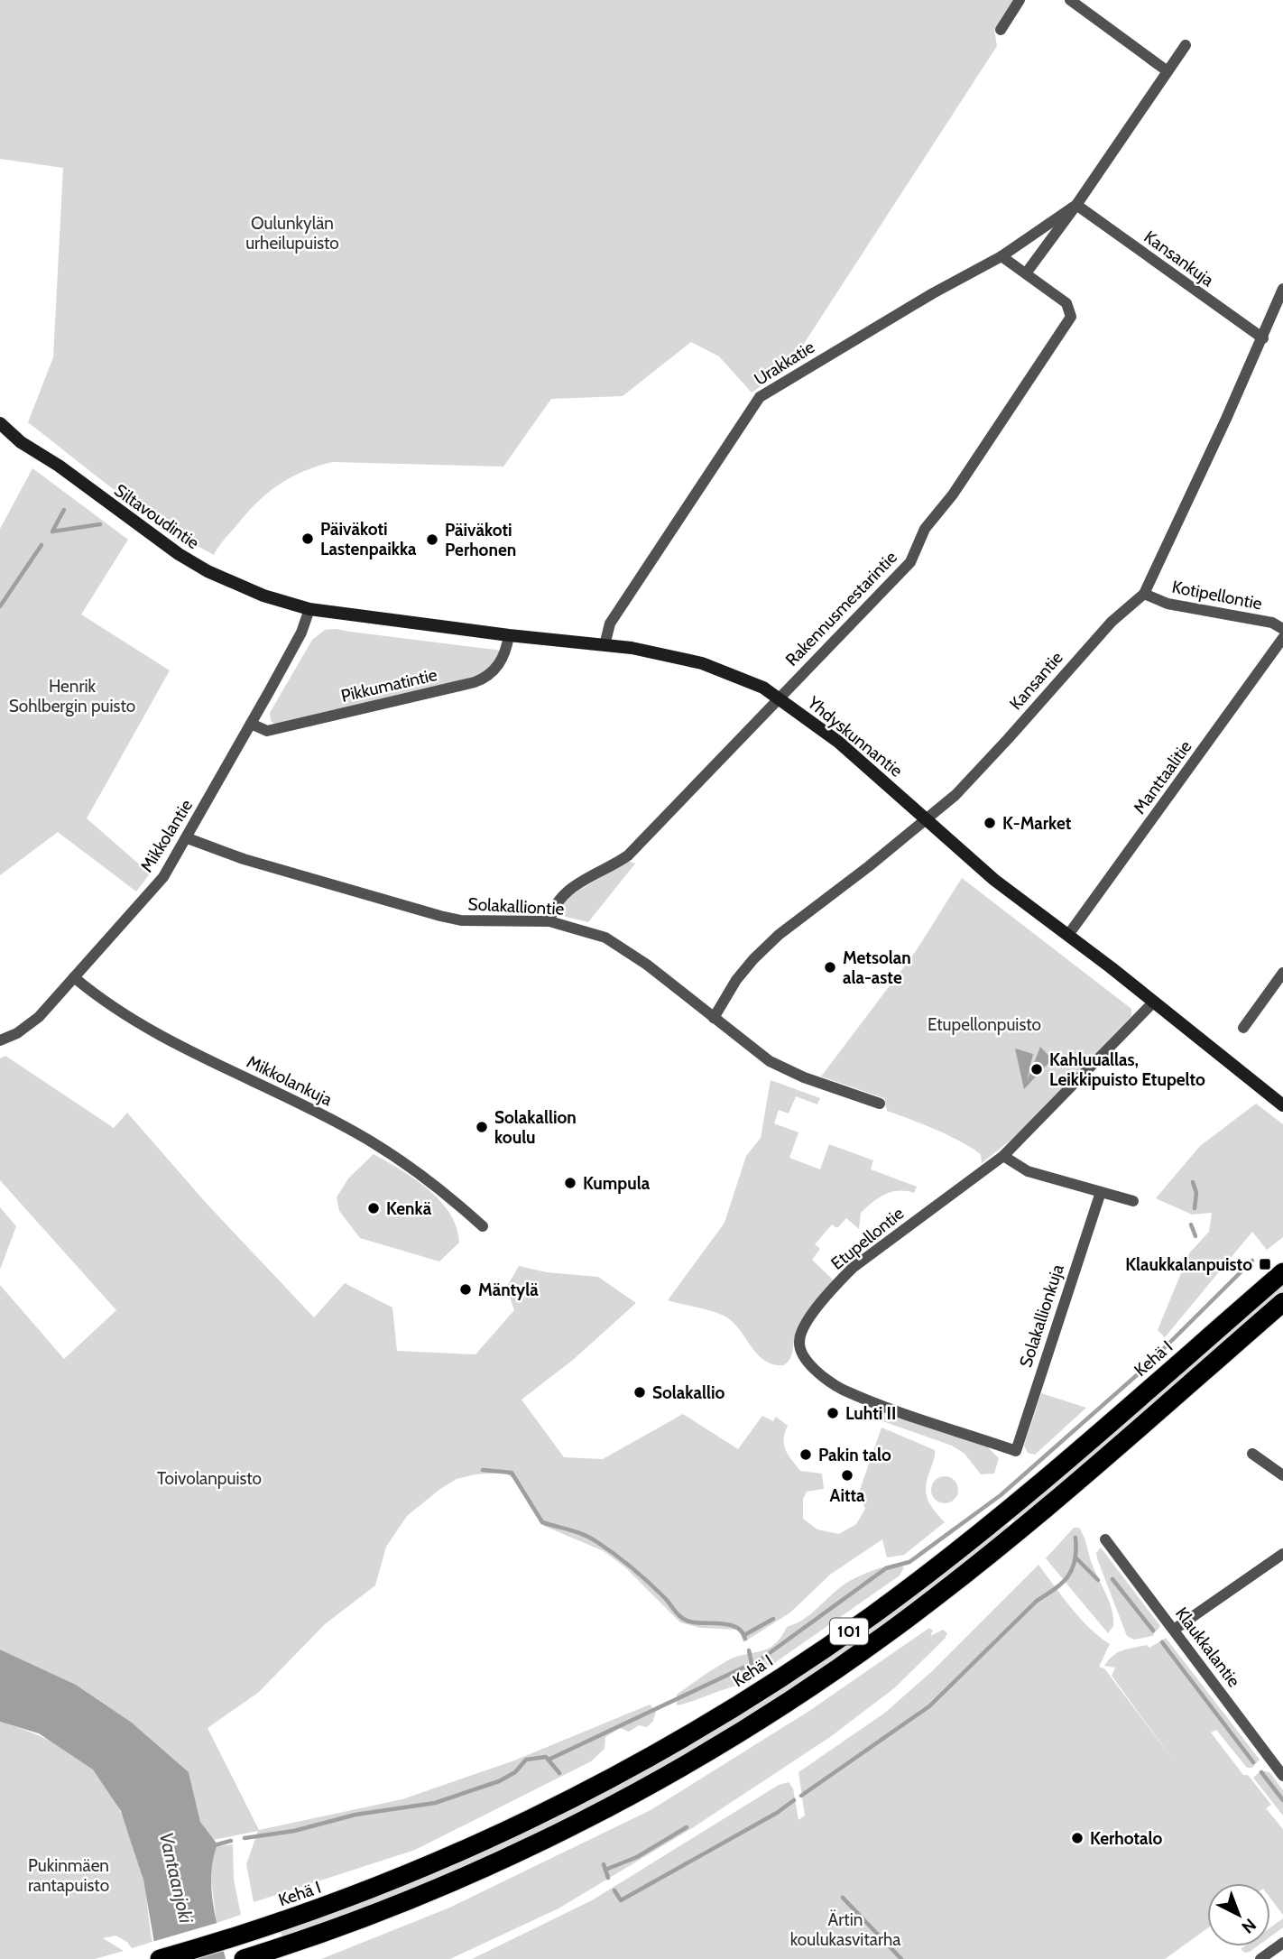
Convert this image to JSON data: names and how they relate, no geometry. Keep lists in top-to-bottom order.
{
  "streets": {
    "highway": ["Kehä I", "101"],
    "main road": ["Siltavoudintie", "Yhdyskunnantie"],
    "street": [
      "Kansankuja",
      "Urakkatie",
      "Kotipellontie",
      "Rakennusmestarintie",
      "Kansantie",
      "Pikkumatintie",
      "Manttaalitie",
      "Mikkolantie",
      "Solakalliontie",
      "Mikkolankuja",
      "Etupellontie",
      "Solakallionkuja",
      "Klaukkalantie"
    ]
  },
  "crossings": [
    ["Kansankuja", "Urakkatie"],
    ["Kansankuja", "Kansantie"],
    ["Urakkatie", "Rakennusmestarintie"],
    ["Urakkatie", "Yhdyskunnantie"],
    ["Siltavoudintie", "Yhdyskunnantie"],
    ["Siltavoudintie", "Mikkolantie"],
    ["Kotipellontie", "Kansantie"],
    ["Rakennusmestarintie", "Yhdyskunnantie"],
    ["Rakennusmestarintie", "Solakalliontie"],
    ["Kansantie", "Yhdyskunnantie"],
    ["Kansantie", "Solakalliontie"],
    ["Pikkumatintie", "Yhdyskunnantie"],
    ["Pikkumatintie", "Mikkolantie"],
    ["Yhdyskunnantie", "Manttaalitie"],
    ["Yhdyskunnantie", "Mikkolantie"],
    ["Yhdyskunnantie", "Etupellontie"],
    ["Mikkolantie", "Solakalliontie"],
    ["Mikkolantie", "Mikkolankuja"],
    ["Etupellontie", "Solakallionkuja"]
  ],
  "water": ["Vantaanjoki"],
  "parks": [
    "Oulunkylän urheilupuisto",
    "Henrik Sohlbergin puisto",
    "Etupellonpuisto",
    "Toivolanpuisto",
    "Pukinmäen rantapuisto",
    "Ärtin koulukasvitarha"
  ],
  "places": {
    "other": [
      "Päiväkoti Lastenpaikka",
      "Päiväkoti Perhonen",
      "K-Market",
      "Metsolan ala-aste",
      "Kahluuallas, Leikkipuisto Etupelto",
      "Solakallion koulu",
      "Kumpula",
      "Kenkä",
      "Mäntylä",
      "Solakallio",
      "Luhti II",
      "Pakin talo",
      "Aitta",
      "Kerhotalo"
    ],
    "transit": ["Klaukkalanpuisto"]
  },
  "north": "bottom right"
}
